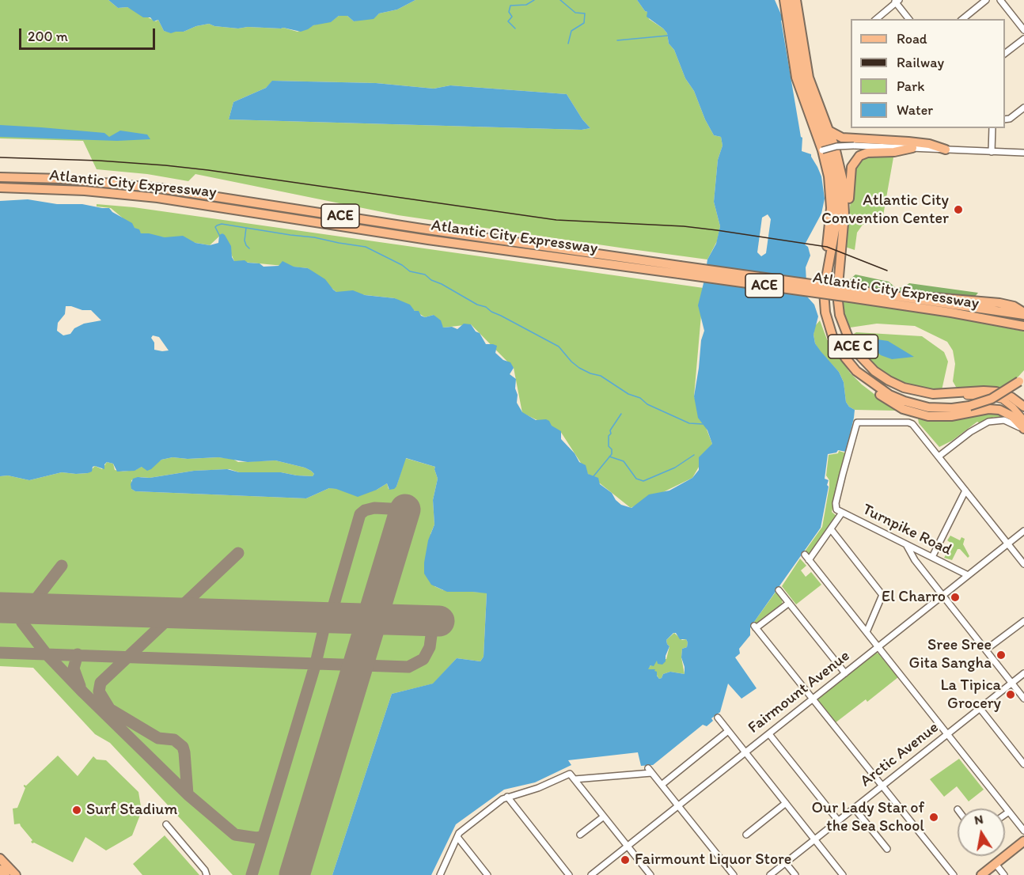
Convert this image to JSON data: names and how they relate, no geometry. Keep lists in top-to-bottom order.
{
  "streets": {
    "highway": ["Atlantic City Expressway", "ACE", "ACE C"],
    "street": ["Turnpike Road", "Fairmount Avenue", "Arctic Avenue"]
  },
  "crossings": [
    ["Turnpike Road", "Fairmount Avenue"]
  ],
  "places": [
    "Atlantic City Convention Center",
    "El Charro",
    "Sree Sree Gita Sangha",
    "La Tipica Grocery",
    "Surf Stadium",
    "Our Lady Star of the Sea School",
    "Fairmount Liquor Store"
  ],
  "legend": [
    "Road",
    "Railway",
    "Park",
    "Water"
  ],
  "scale_bar": "200 m",
  "north": "top"
}
